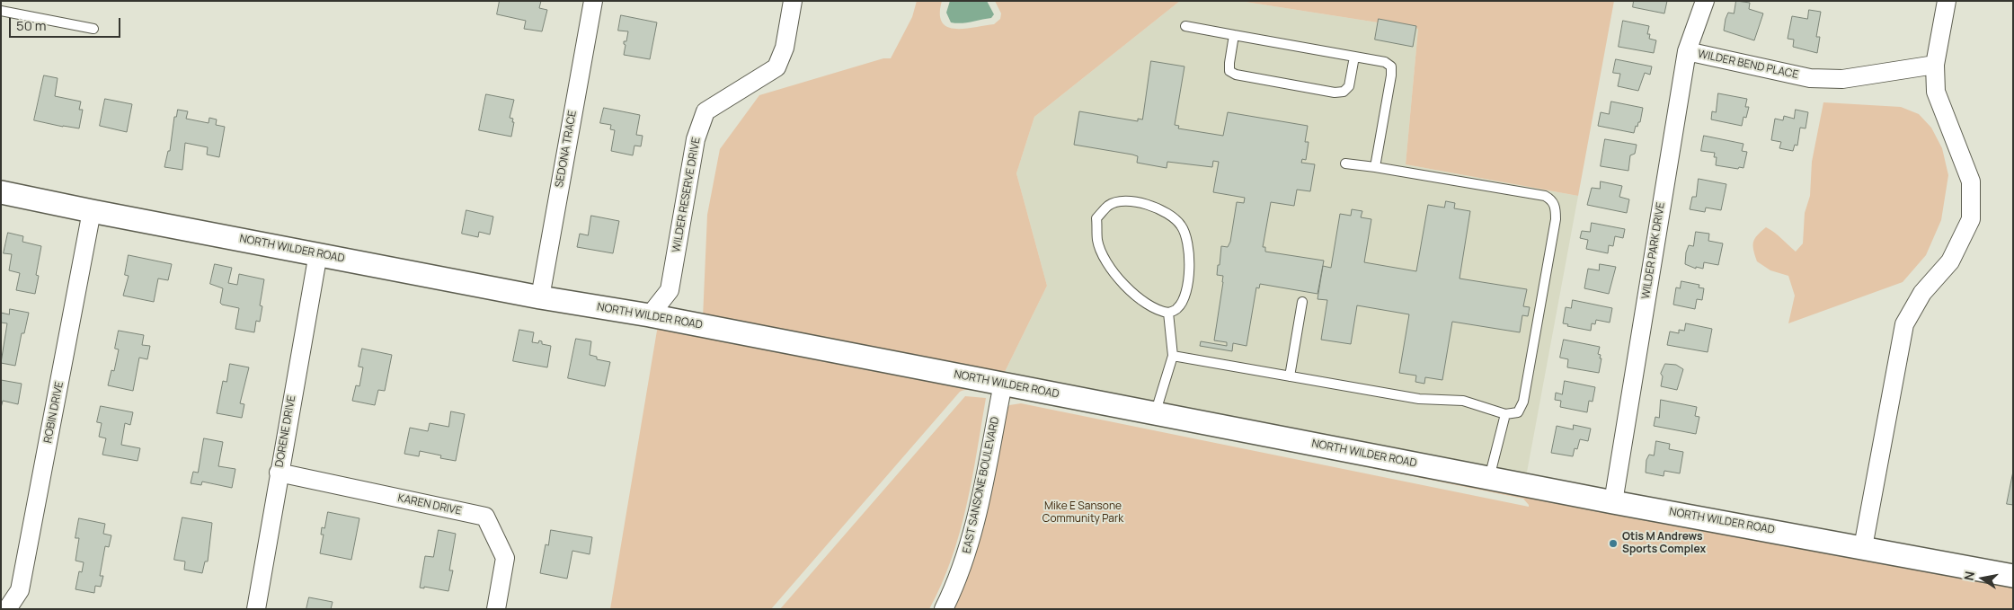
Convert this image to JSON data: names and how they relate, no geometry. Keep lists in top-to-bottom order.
{
  "streets": {
    "street": [
      "WILDER BEND PLACE",
      "SEDONA TRACE",
      "WILDER RESERVE DRIVE",
      "NORTH WILDER ROAD",
      "WILDER PARK DRIVE",
      "ROBIN DRIVE",
      "DORENE DRIVE",
      "EAST SANSONE BOULEVARD",
      "KAREN DRIVE"
    ]
  },
  "crossings": [
    ["WILDER BEND PLACE", "WILDER PARK DRIVE"],
    ["SEDONA TRACE", "NORTH WILDER ROAD"],
    ["WILDER RESERVE DRIVE", "NORTH WILDER ROAD"],
    ["NORTH WILDER ROAD", "WILDER PARK DRIVE"],
    ["NORTH WILDER ROAD", "ROBIN DRIVE"],
    ["NORTH WILDER ROAD", "DORENE DRIVE"],
    ["NORTH WILDER ROAD", "EAST SANSONE BOULEVARD"],
    ["DORENE DRIVE", "KAREN DRIVE"]
  ],
  "parks": ["Mike E Sansone Community Park"],
  "places": ["Otis M Andrews Sports Complex"],
  "scale_bar": "50 m",
  "north": "left"
}
